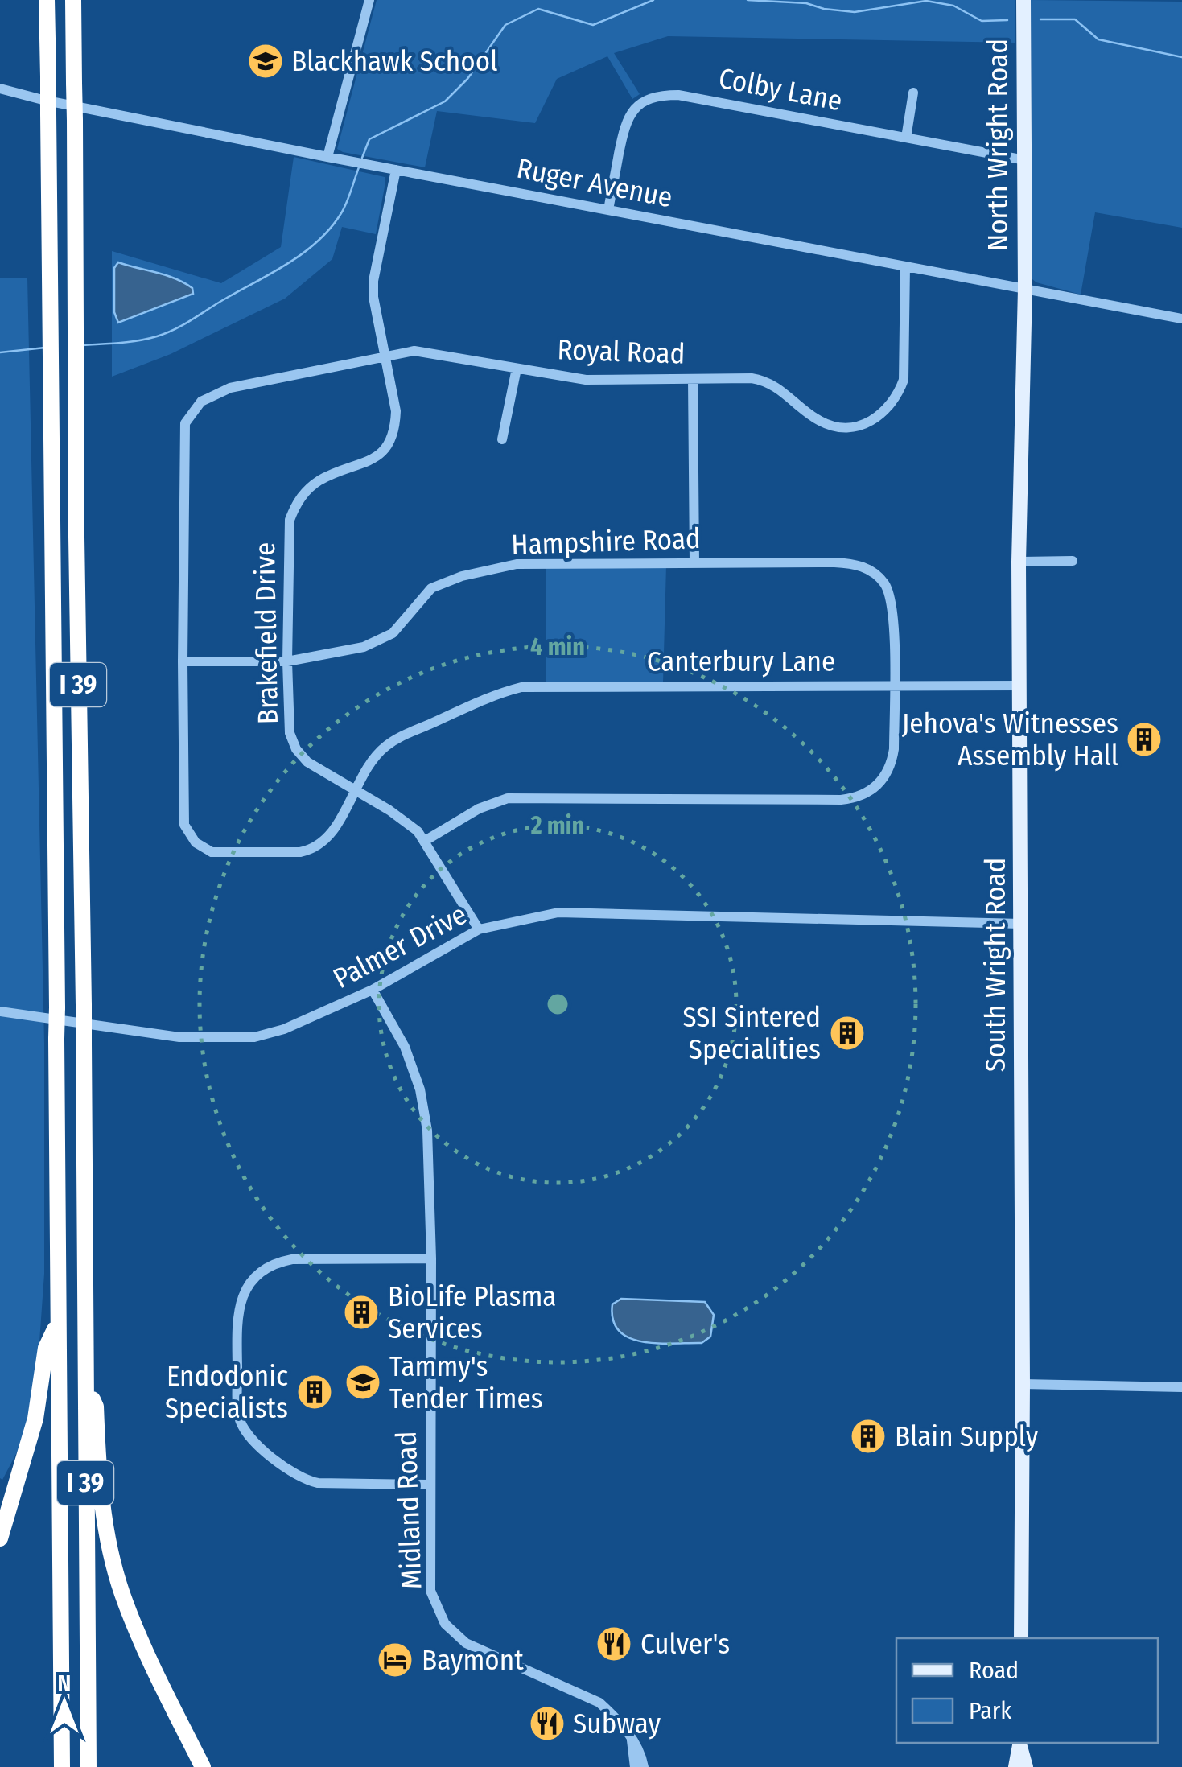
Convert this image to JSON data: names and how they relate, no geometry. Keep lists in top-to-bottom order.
{
  "streets": {
    "highway": ["I 39"],
    "main road": ["North Wright Road", "South Wright Road"],
    "street": [
      "Colby Lane",
      "Ruger Avenue",
      "Royal Road",
      "Hampshire Road",
      "Brakefield Drive",
      "Canterbury Lane",
      "Palmer Drive",
      "Midland Road"
    ]
  },
  "crossings": [
    ["Colby Lane", "North Wright Road"],
    ["Colby Lane", "Ruger Avenue"],
    ["North Wright Road", "Ruger Avenue"],
    ["North Wright Road", "South Wright Road"],
    ["Ruger Avenue", "Royal Road"],
    ["Ruger Avenue", "Brakefield Drive"],
    ["Ruger Avenue", "South Wright Road"],
    ["Royal Road", "Hampshire Road"],
    ["Royal Road", "Brakefield Drive"],
    ["Royal Road", "Canterbury Lane"],
    ["Hampshire Road", "Brakefield Drive"],
    ["Hampshire Road", "Canterbury Lane"],
    ["Brakefield Drive", "Canterbury Lane"],
    ["Brakefield Drive", "Palmer Drive"],
    ["Canterbury Lane", "South Wright Road"],
    ["Palmer Drive", "South Wright Road"],
    ["Palmer Drive", "Midland Road"]
  ],
  "places": {
    "school or university": ["Blackhawk School", "Tammy's Tender Times"],
    "building": [
      "Jehova's Witnesses Assembly Hall",
      "SSI Sintered Specialities",
      "BioLife Plasma Services",
      "Endodonic Specialists",
      "Blain Supply"
    ],
    "restaurant": ["Culver's", "Subway"],
    "hotel": ["Baymont"]
  },
  "legend": ["Road", "Park"],
  "north": "top",
  "rings": ["4 min", "2 min"]
}
